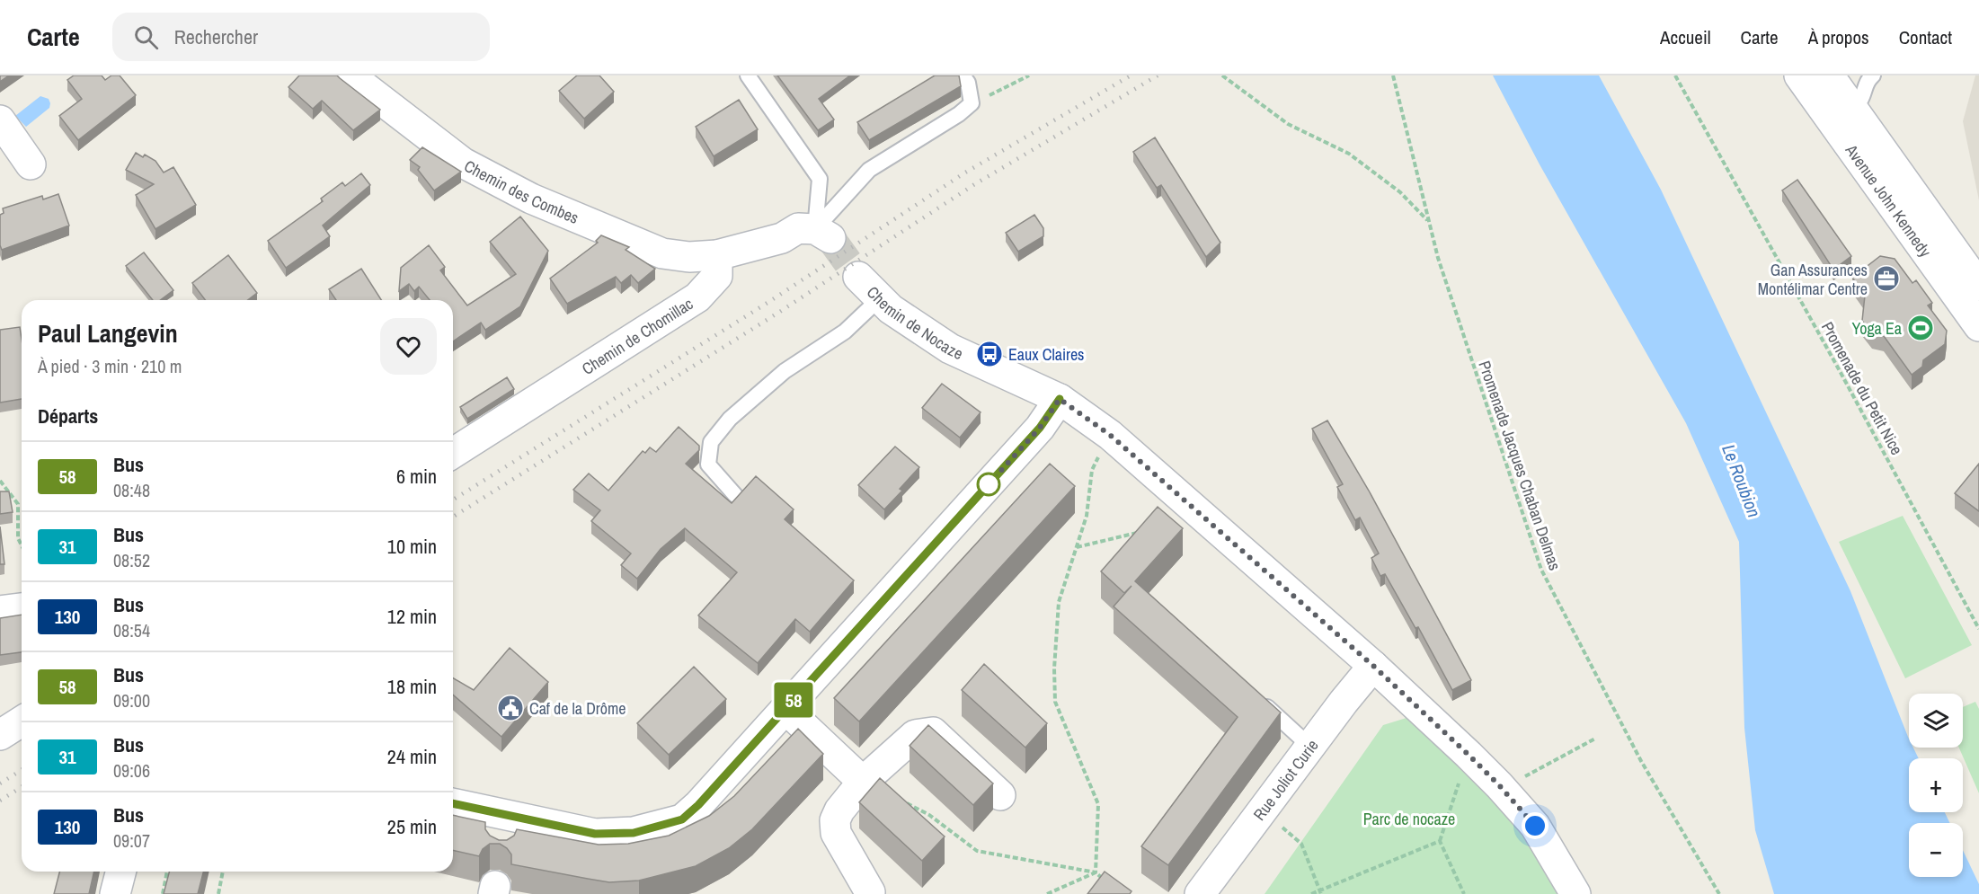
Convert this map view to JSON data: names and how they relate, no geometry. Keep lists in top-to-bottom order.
{
  "streets": {
    "street": [
      "Chemin des Combes",
      "Avenue John Kennedy",
      "Chemin de Nocaze",
      "Chemin de Chomillac",
      "Rue Joliot Curie"
    ],
    "path": ["Promenade du Petit Nice", "Promenade Jacques Chaban Delmas"]
  },
  "crossings": [
    ["Chemin des Combes", "Chemin de Chomillac"],
    ["Chemin de Nocaze", "Rue Joliot Curie"]
  ],
  "water": ["Le Roubion"],
  "parks": ["Parc de nocaze"],
  "places": {
    "office": ["Gan Assurances Montélimar Centre"],
    "sports": ["Yoga Ea"],
    "bus stop": ["Eaux Claires"],
    "public building": ["Caf de la Drôme"]
  },
  "lines": ["bus line 58"],
  "page": {
    "header": "Carte",
    "search": "Rechercher",
    "nav": [
      "Accueil",
      "Carte",
      "À propos",
      "Contact"
    ],
    "on_map": "58",
    "heading": [
      ["Paul Langevin", "À pied · 3 min · 210 m"],
      "Départs"
    ],
    "list": [
      {
        "mark": "58",
        "name": "Bus",
        "note": "08:48",
        "value": "6 min"
      },
      {
        "mark": "31",
        "name": "Bus",
        "note": "08:52",
        "value": "10 min"
      },
      {
        "mark": "130",
        "name": "Bus",
        "note": "08:54",
        "value": "12 min"
      },
      {
        "mark": "58",
        "name": "Bus",
        "note": "09:00",
        "value": "18 min"
      },
      {
        "mark": "31",
        "name": "Bus",
        "note": "09:06",
        "value": "24 min"
      },
      {
        "mark": "130",
        "name": "Bus",
        "note": "09:07",
        "value": "25 min"
      }
    ],
    "map_buttons": ["+", "−"]
  }
}
